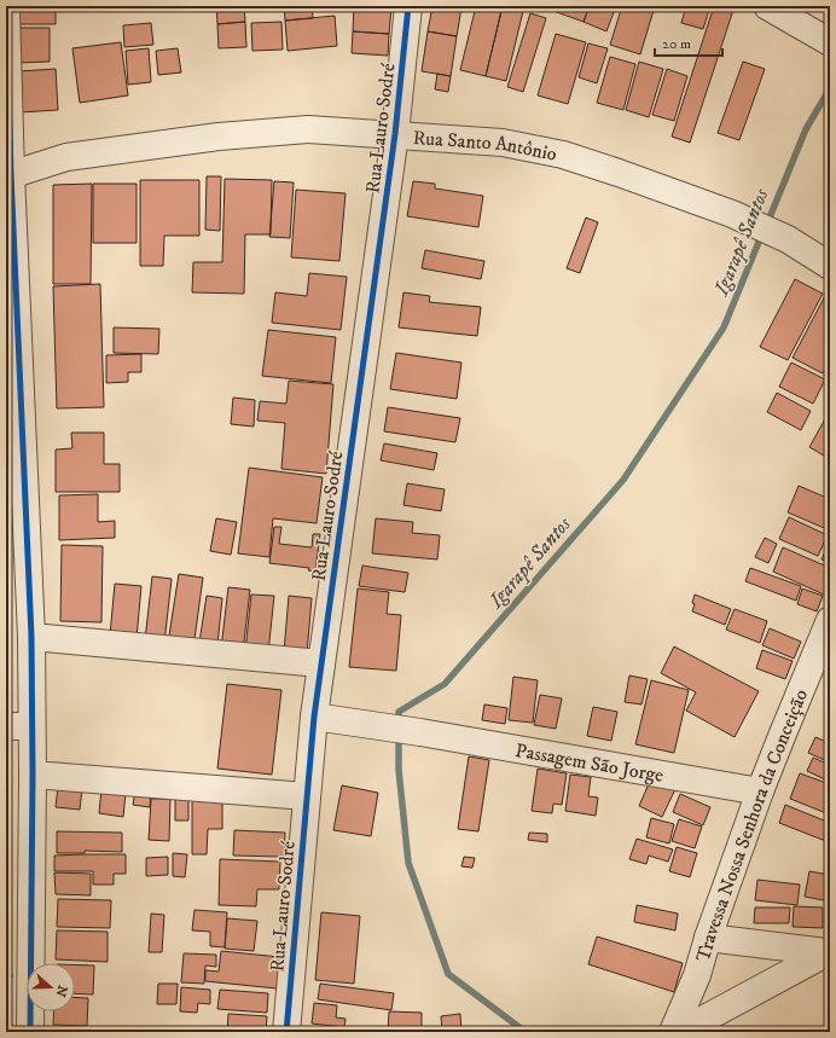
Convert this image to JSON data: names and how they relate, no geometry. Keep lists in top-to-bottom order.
{
  "streets": {
    "street": [
      "Rua Lauro Sodré",
      "Rua Santo Antônio",
      "Passagem São Jorge",
      "Travessa Nossa Senhora da Conceição"
    ]
  },
  "crossings": [
    ["Rua Lauro Sodré", "Rua Santo Antônio"],
    ["Rua Lauro Sodré", "Passagem São Jorge"],
    ["Passagem São Jorge", "Travessa Nossa Senhora da Conceição"]
  ],
  "water": ["Igarapê Santos"],
  "scale_bar": "20 m",
  "north": "right"
}
